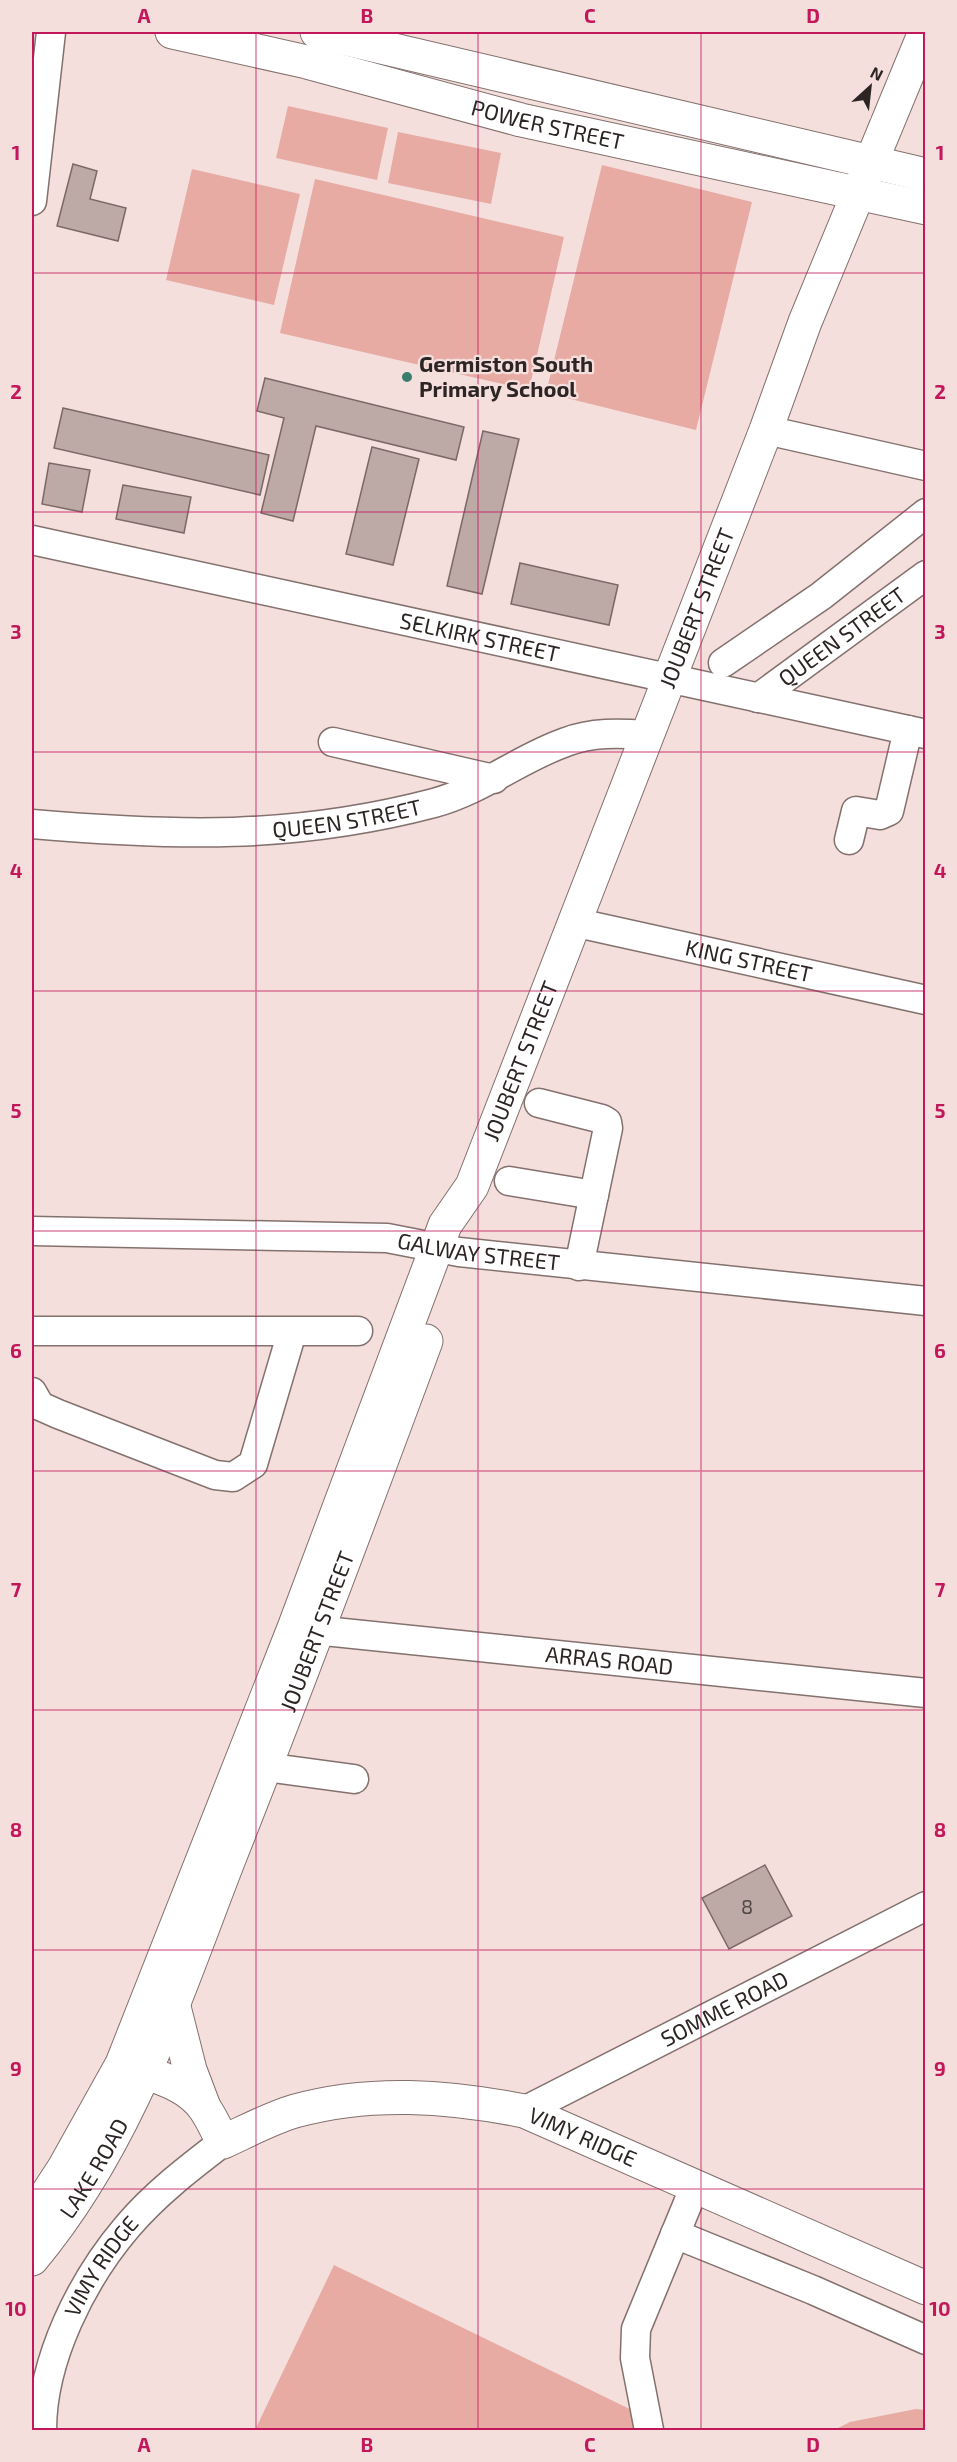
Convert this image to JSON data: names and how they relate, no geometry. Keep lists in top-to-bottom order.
{
  "streets": {
    "main road": [
      "POWER STREET",
      "JOUBERT STREET",
      "VIMY RIDGE",
      "LAKE ROAD"
    ],
    "street": [
      "SELKIRK STREET",
      "QUEEN STREET",
      "KING STREET",
      "GALWAY STREET",
      "ARRAS ROAD",
      "SOMME ROAD"
    ]
  },
  "crossings": [
    ["POWER STREET", "JOUBERT STREET"],
    ["JOUBERT STREET", "SELKIRK STREET"],
    ["JOUBERT STREET", "QUEEN STREET"],
    ["JOUBERT STREET", "KING STREET"],
    ["JOUBERT STREET", "GALWAY STREET"],
    ["JOUBERT STREET", "ARRAS ROAD"],
    ["JOUBERT STREET", "LAKE ROAD"],
    ["SELKIRK STREET", "QUEEN STREET"],
    ["SOMME ROAD", "VIMY RIDGE"]
  ],
  "places": ["Germiston South Primary School"],
  "house_numbers": ["8"],
  "north": "top right",
  "grid": {
    "columns": [
      "A",
      "B",
      "C",
      "D"
    ],
    "rows": [
      "1",
      "2",
      "3",
      "4",
      "5",
      "6",
      "7",
      "8",
      "9",
      "10"
    ]
  }
}
